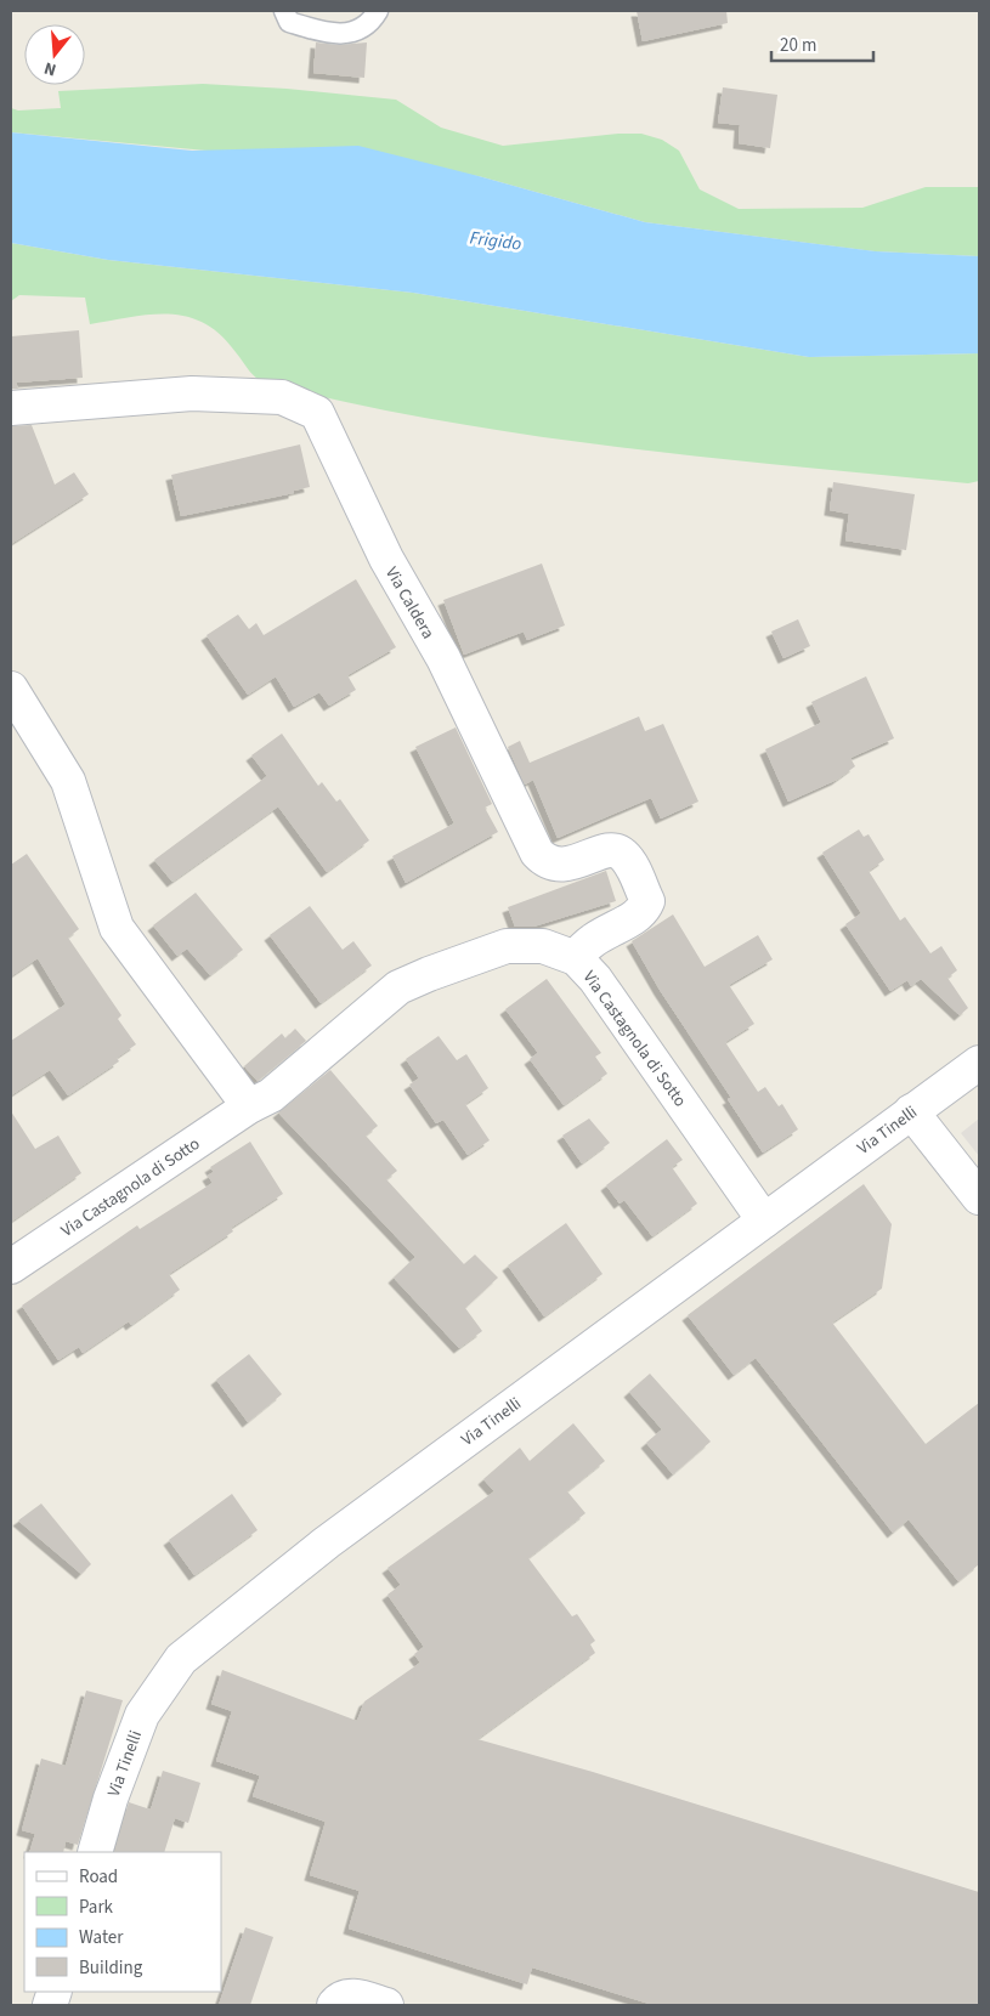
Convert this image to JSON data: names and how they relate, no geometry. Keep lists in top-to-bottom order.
{
  "streets": {
    "street": ["Via Caldera", "Via Castagnola di Sotto", "Via Tinelli"]
  },
  "crossings": [
    ["Via Caldera", "Via Castagnola di Sotto"],
    ["Via Castagnola di Sotto", "Via Tinelli"]
  ],
  "water": ["Frigido"],
  "legend": [
    "Road",
    "Park",
    "Water",
    "Building"
  ],
  "scale_bar": "20 m",
  "north": "bottom"
}
